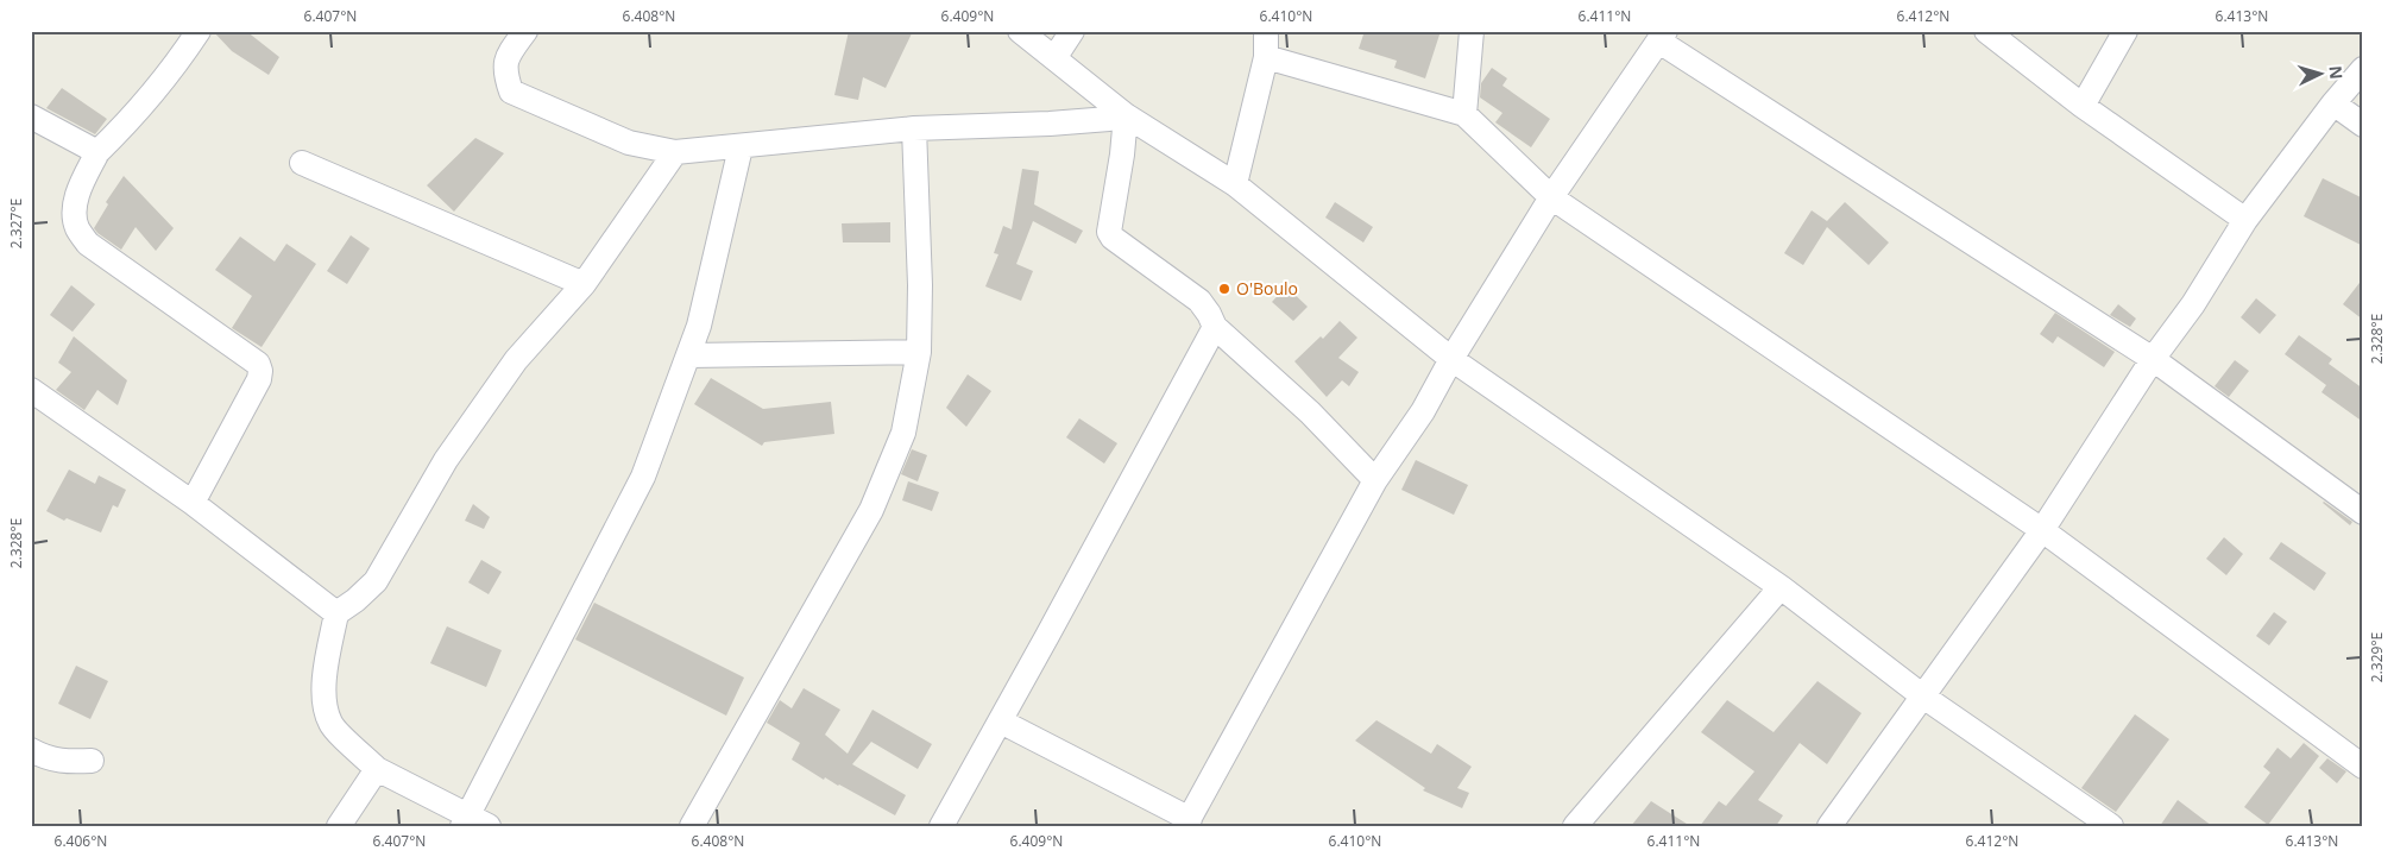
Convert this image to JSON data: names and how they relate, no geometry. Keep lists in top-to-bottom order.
{
  "places": ["O'Boulo"],
  "north": "right",
  "coordinates": [
    "6.407°N",
    "6.408°N",
    "6.409°N",
    "6.410°N",
    "6.411°N",
    "6.412°N",
    "6.413°N",
    "2.327°E",
    "2.328°E",
    "2.329°E",
    "6.406°N"
  ]
}
